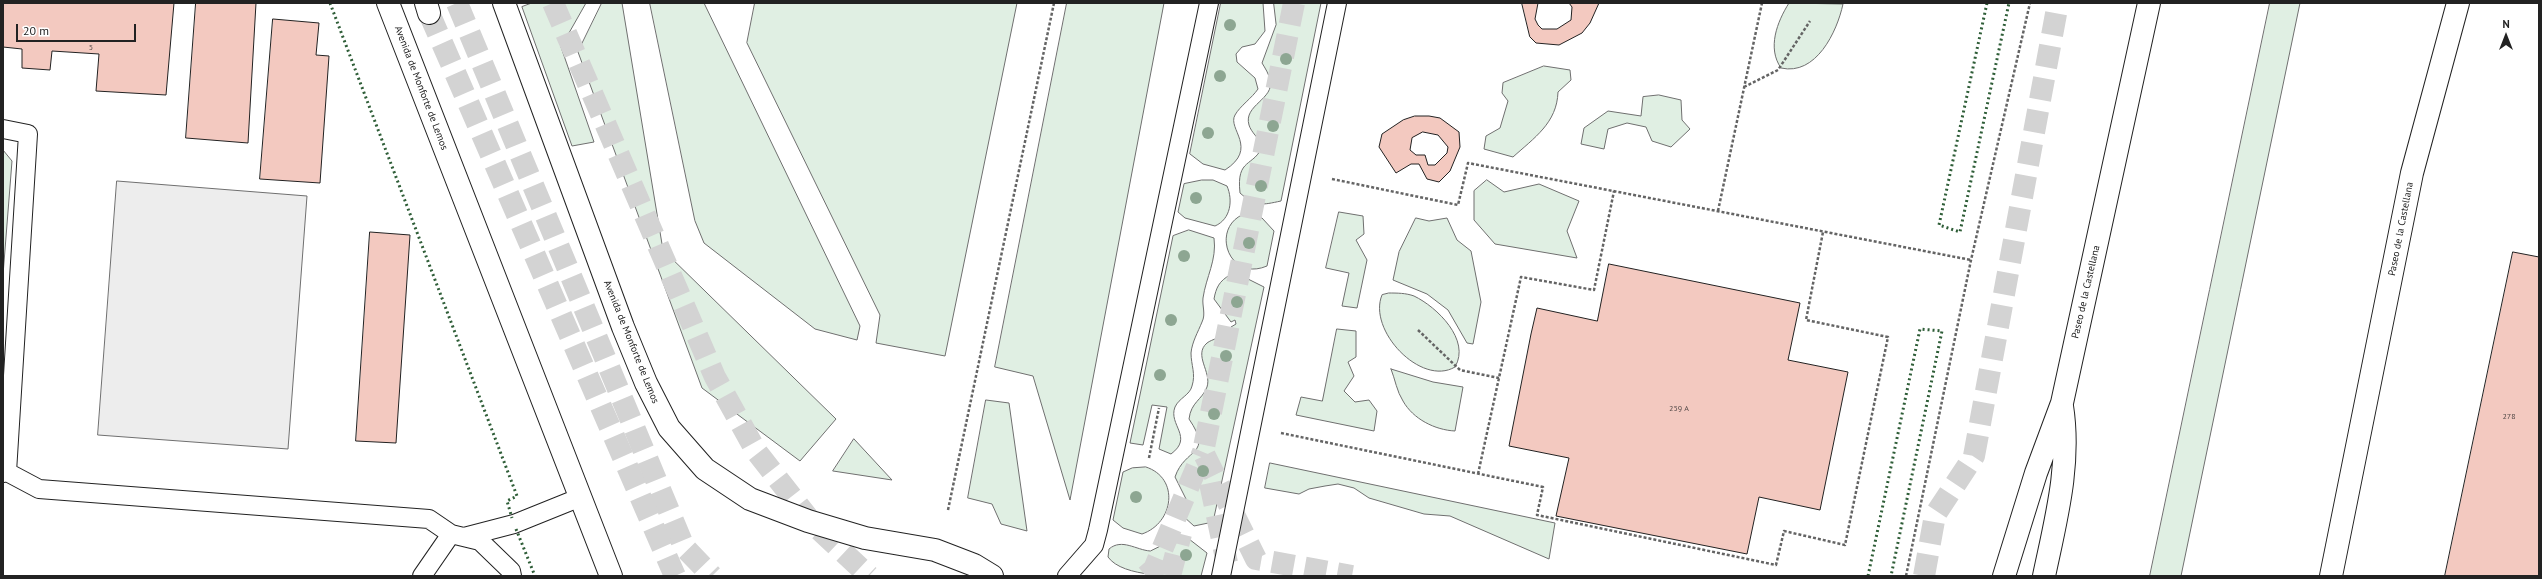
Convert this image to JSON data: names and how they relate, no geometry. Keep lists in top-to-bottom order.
{
  "streets": {
    "street": ["Avenida de Monforte de Lemos", "Paseo de la Castellana"]
  },
  "house_numbers": ["5", "259 A", "278"],
  "scale_bar": "20 m",
  "north": "top"
}
